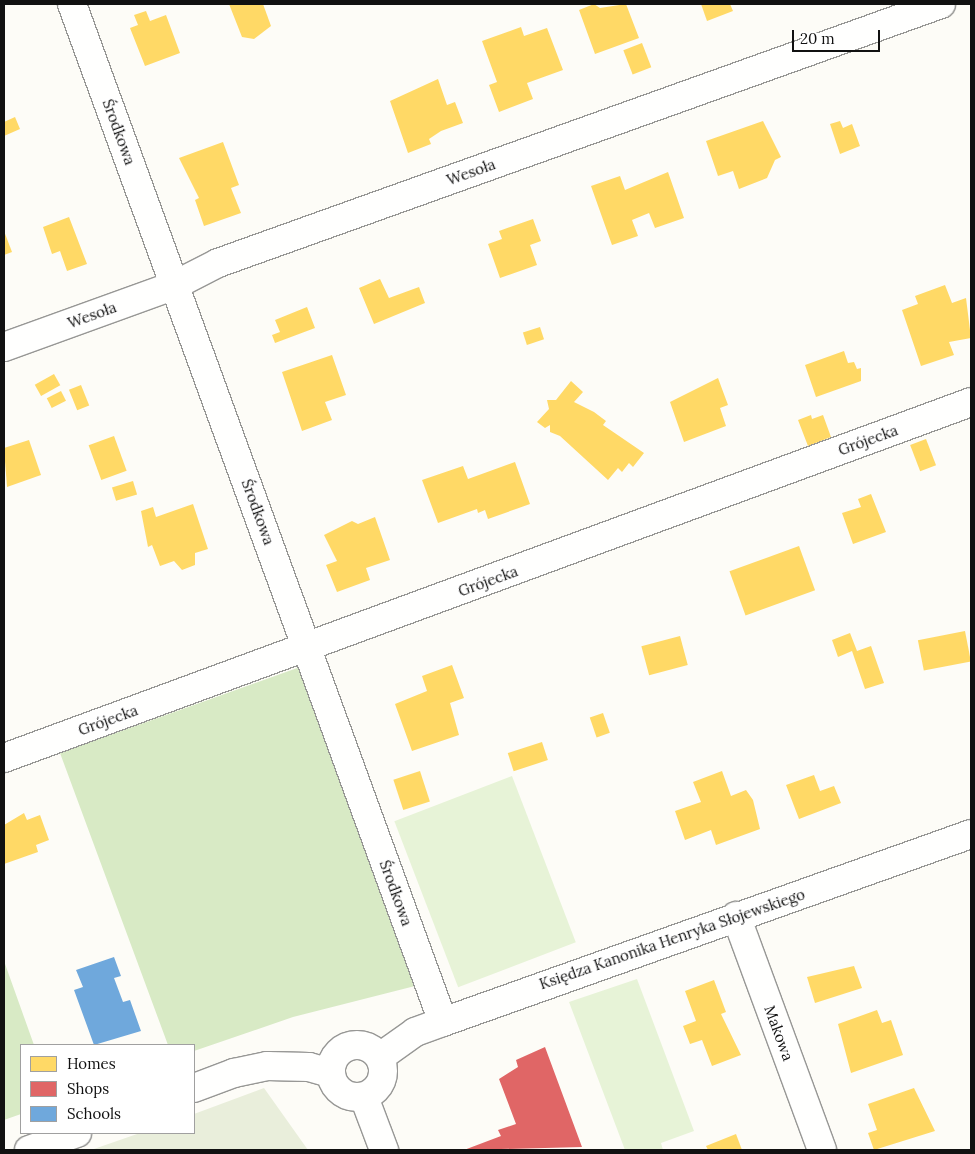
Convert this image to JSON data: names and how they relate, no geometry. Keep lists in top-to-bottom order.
{
  "streets": {
    "street": [
      "Środkowa",
      "Wesoła",
      "Grójecka",
      "Księdza Kanonika Henryka Słojewskiego",
      "Makowa"
    ]
  },
  "crossings": [
    ["Środkowa", "Wesoła"],
    ["Środkowa", "Grójecka"],
    ["Środkowa", "Księdza Kanonika Henryka Słojewskiego"],
    ["Księdza Kanonika Henryka Słojewskiego", "Makowa"]
  ],
  "legend": ["Homes", "Shops", "Schools"],
  "scale_bar": "20 m"
}
